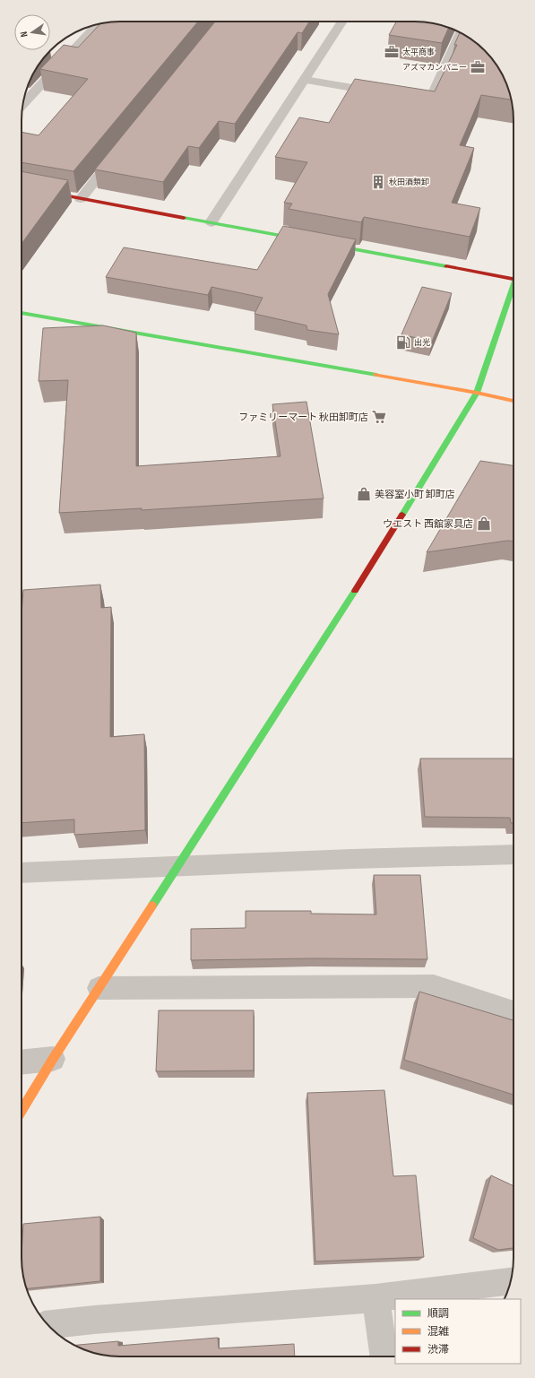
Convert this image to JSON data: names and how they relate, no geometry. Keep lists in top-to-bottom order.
{
  "places": {
    "office": ["太平商事", "アズマカンパニー"],
    "building": ["秋田酒類卸"],
    "fuel station": ["出光"],
    "supermarket": ["ファミリーマート 秋田卸町店"],
    "shop": ["美容室小町 卸町店", "ウエスト 西舘家具店"]
  },
  "legend": ["順調", "混雑", "渋滞"],
  "north": "left"
}
